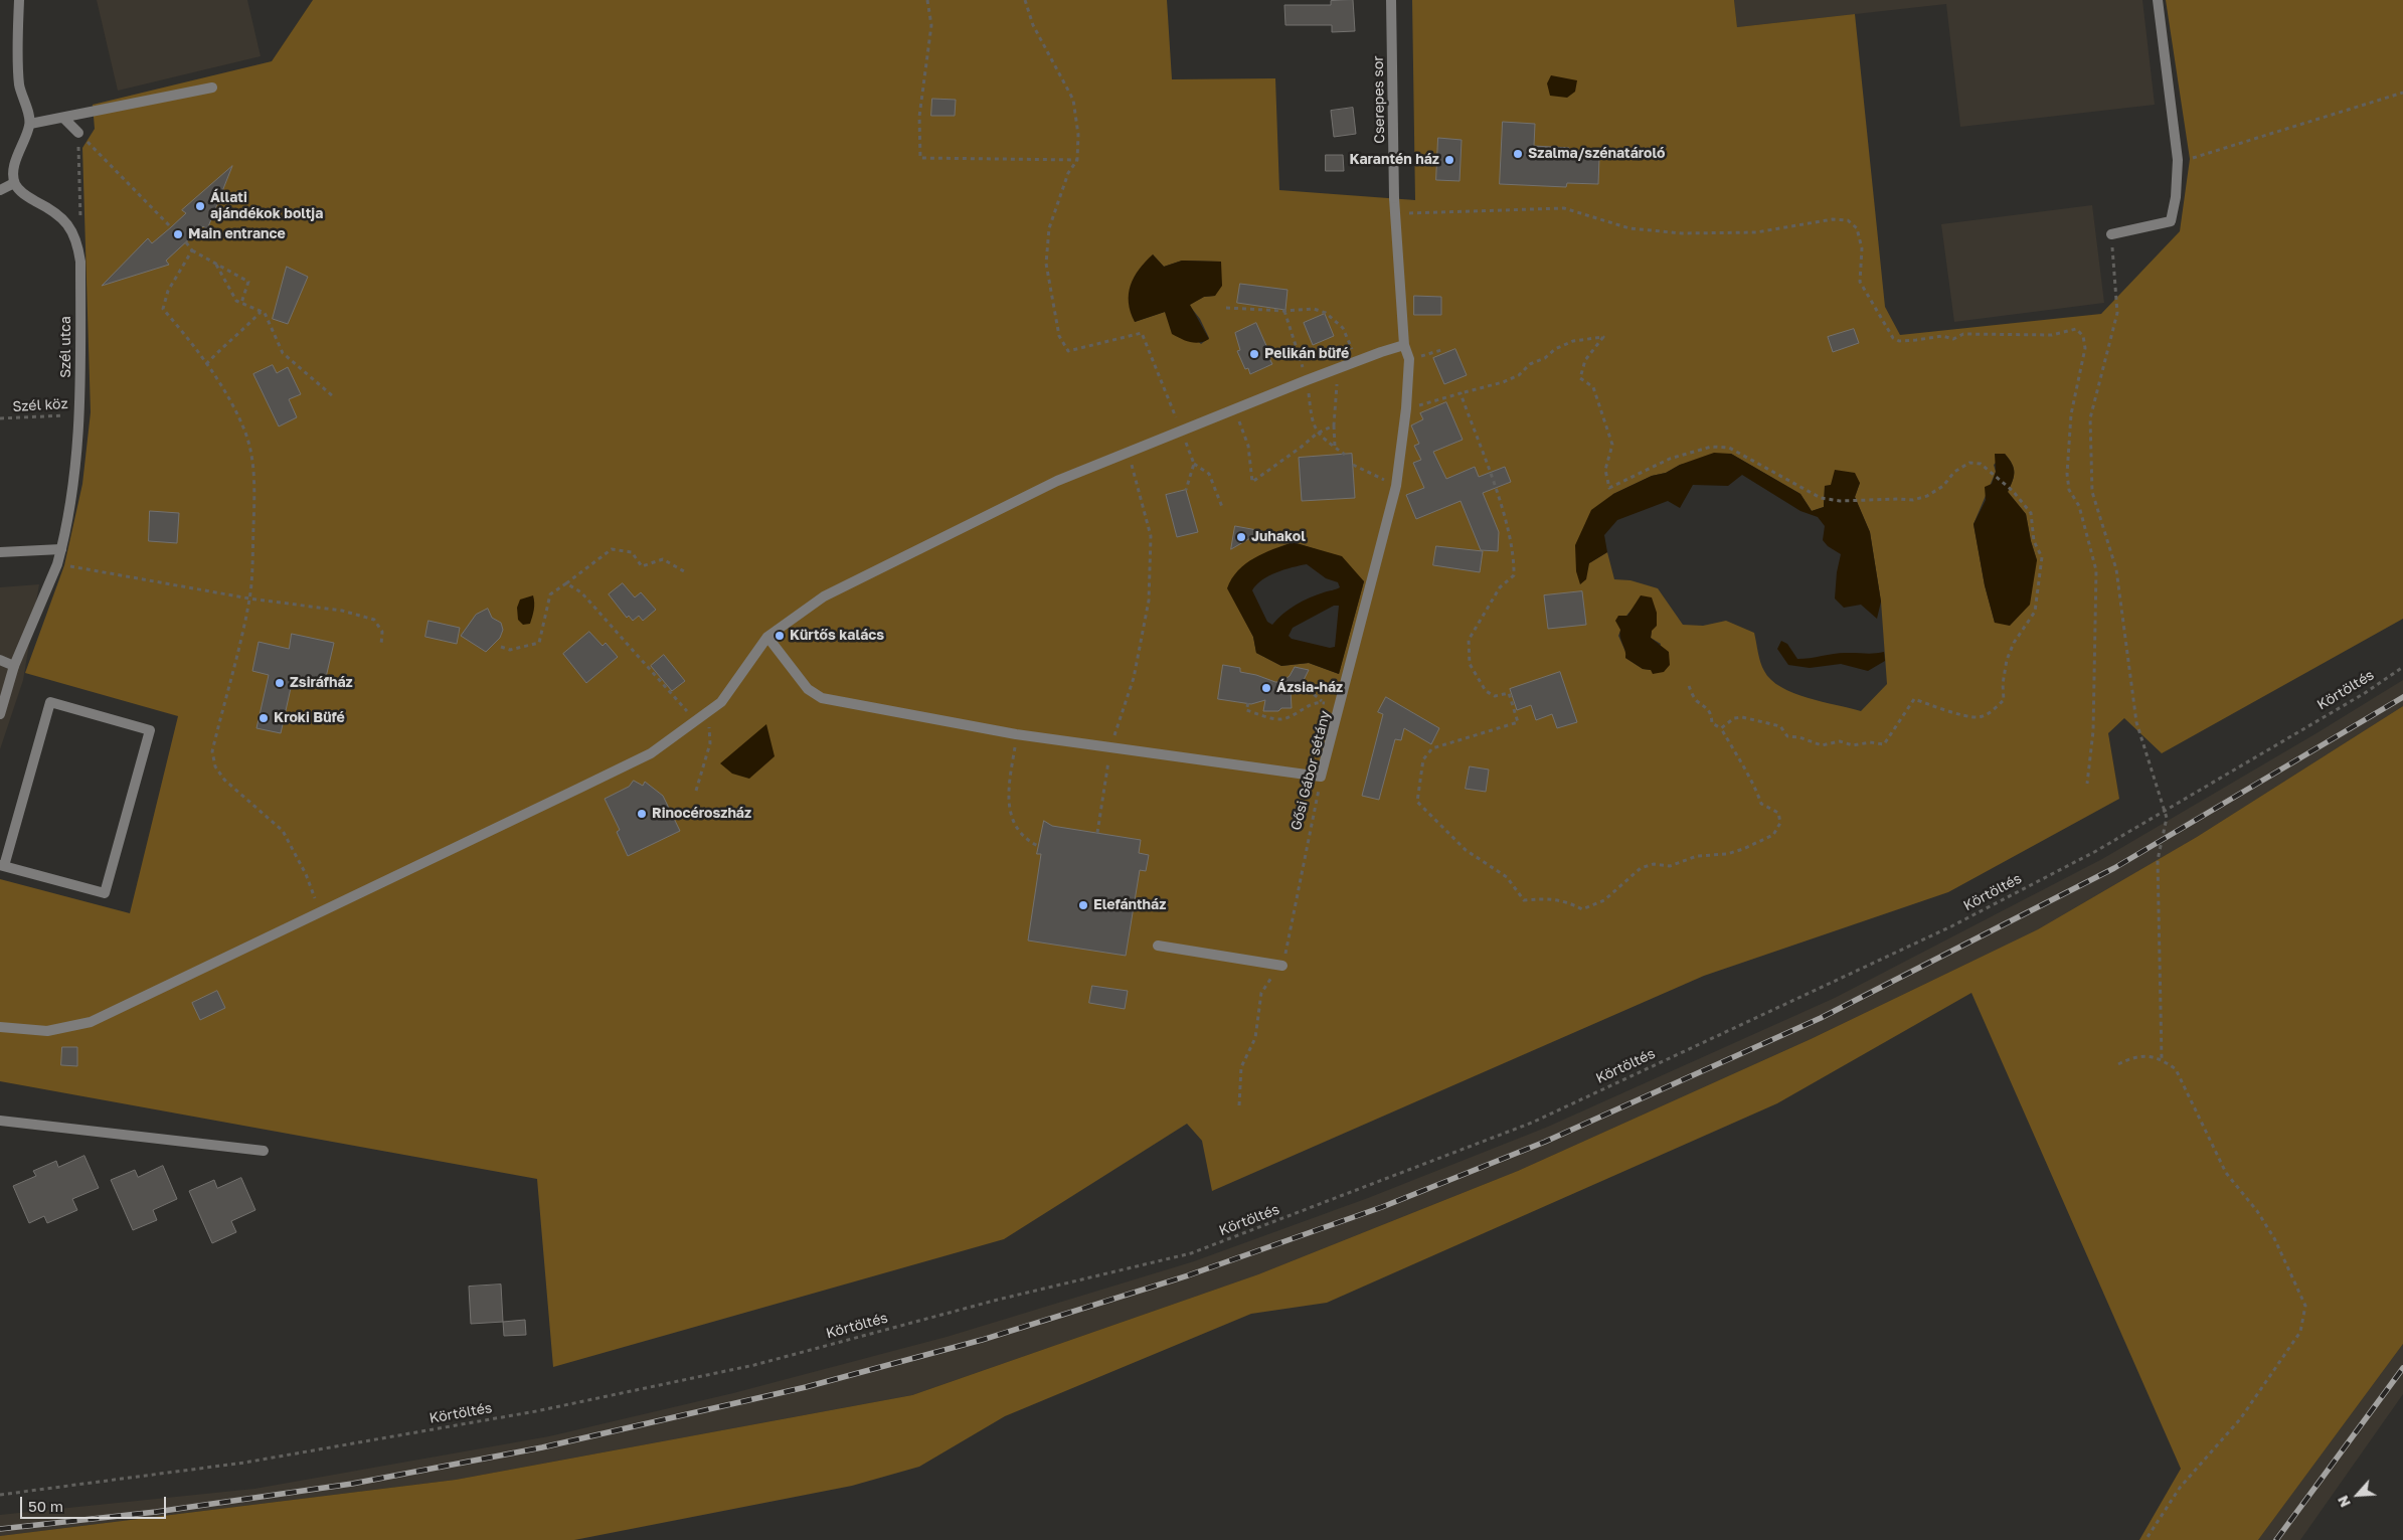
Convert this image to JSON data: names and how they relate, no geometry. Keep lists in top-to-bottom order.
{
  "streets": {
    "street": ["Cserepes sor", "Szél utca", "Gősi Gábor sétány"],
    "path": ["Szél köz", "Körtöltés"]
  },
  "crossings": [
    ["Cserepes sor", "Gősi Gábor sétány"],
    ["Szél utca", "Szél köz"]
  ],
  "places": [
    "Szalma/szénatároló",
    "Karantén ház",
    "Állati ajándékok boltja",
    "Main entrance",
    "Pelikán büfé",
    "Juhakol",
    "Kürtős kalács",
    "Zsiráfház",
    "Ázsia-ház",
    "Kroki Büfé",
    "Rinocéroszház",
    "Elefántház"
  ],
  "scale_bar": "50 m",
  "north": "bottom left"
}
